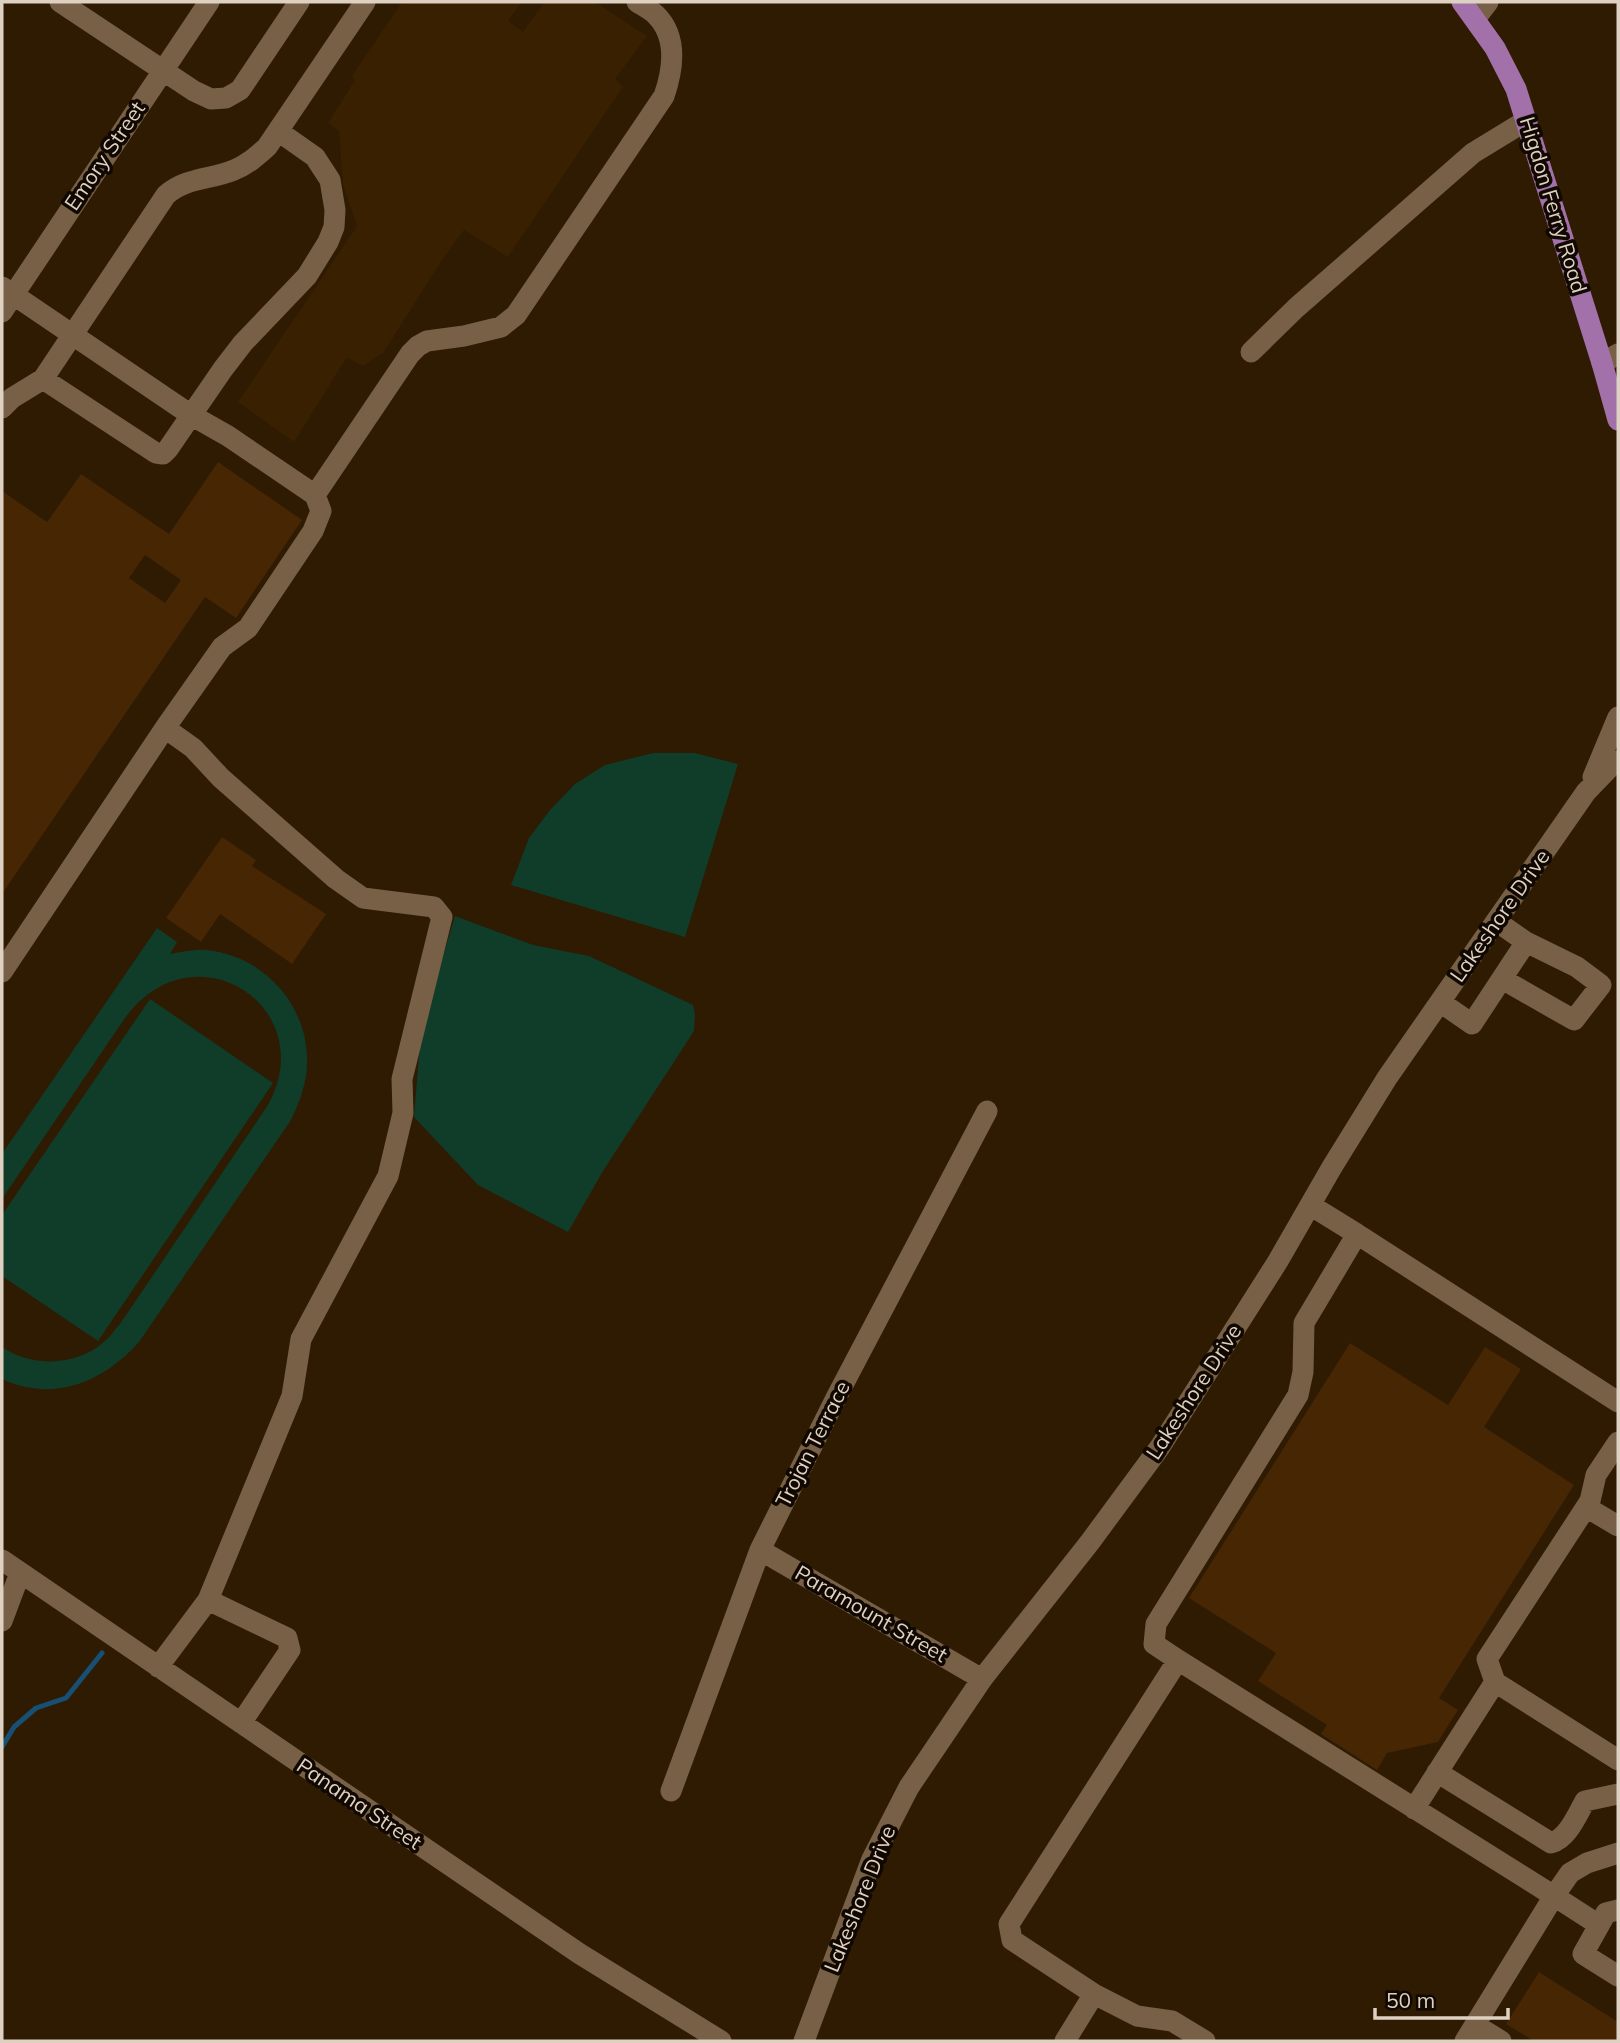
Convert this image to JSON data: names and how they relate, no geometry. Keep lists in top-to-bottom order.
{
  "streets": {
    "main road": ["Higdon Ferry Road"],
    "street": [
      "Emory Street",
      "Lakeshore Drive",
      "Trojan Terrace",
      "Paramount Street",
      "Panama Street"
    ]
  },
  "crossings": [
    ["Lakeshore Drive", "Paramount Street"],
    ["Trojan Terrace", "Paramount Street"]
  ],
  "scale_bar": "50 m"
}
